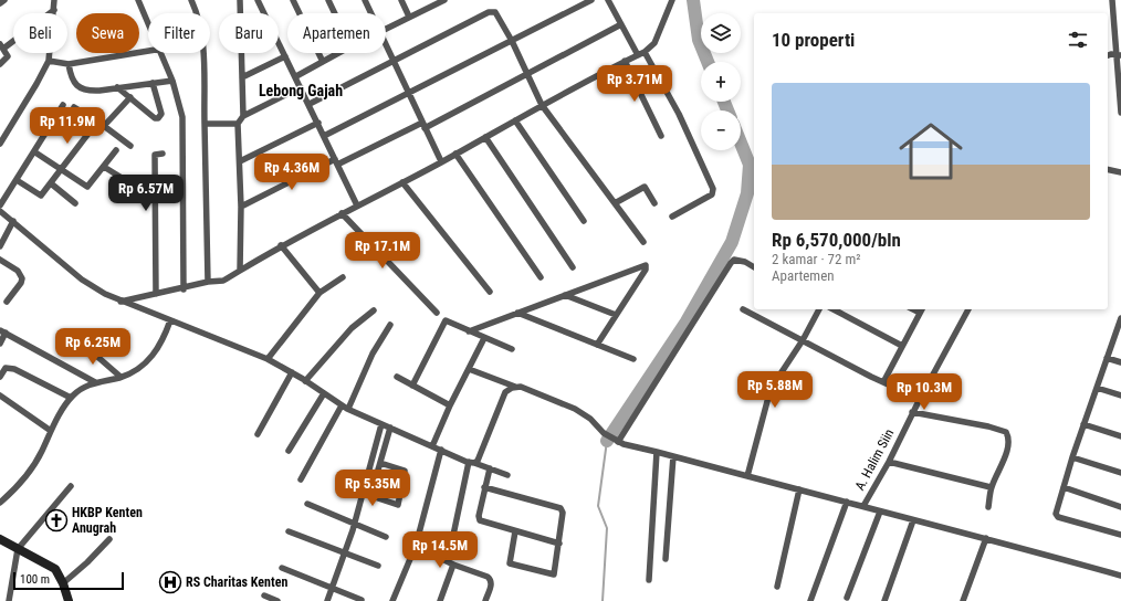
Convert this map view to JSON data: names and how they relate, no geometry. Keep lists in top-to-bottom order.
{
  "streets": {
    "street": ["A. Halim Siin"]
  },
  "districts": ["Lebong Gajah"],
  "places": {
    "church": ["HKBP Kenten Anugrah"],
    "hospital": ["RS Charitas Kenten"]
  },
  "scale_bar": "100 m",
  "page": {
    "map_buttons": ["+", "−"],
    "chip": [
      "Beli",
      "Sewa",
      "Filter",
      "Baru",
      "Apartemen"
    ],
    "heading": "10 properti",
    "price": [
      "Rp 3.71M",
      "Rp 11.9M",
      "Rp 4.36M",
      "Rp 6.57M",
      "Rp 17.1M",
      "Rp 6.25M",
      "Rp 5.88M",
      "Rp 10.3M",
      "Rp 5.35M",
      "Rp 14.5M"
    ],
    "list": [
      {
        "name": "Rp 6,570,000/bln",
        "note": "2 kamar · 72 m² · Apartemen"
      }
    ],
    "scale": "100 m"
  }
}
